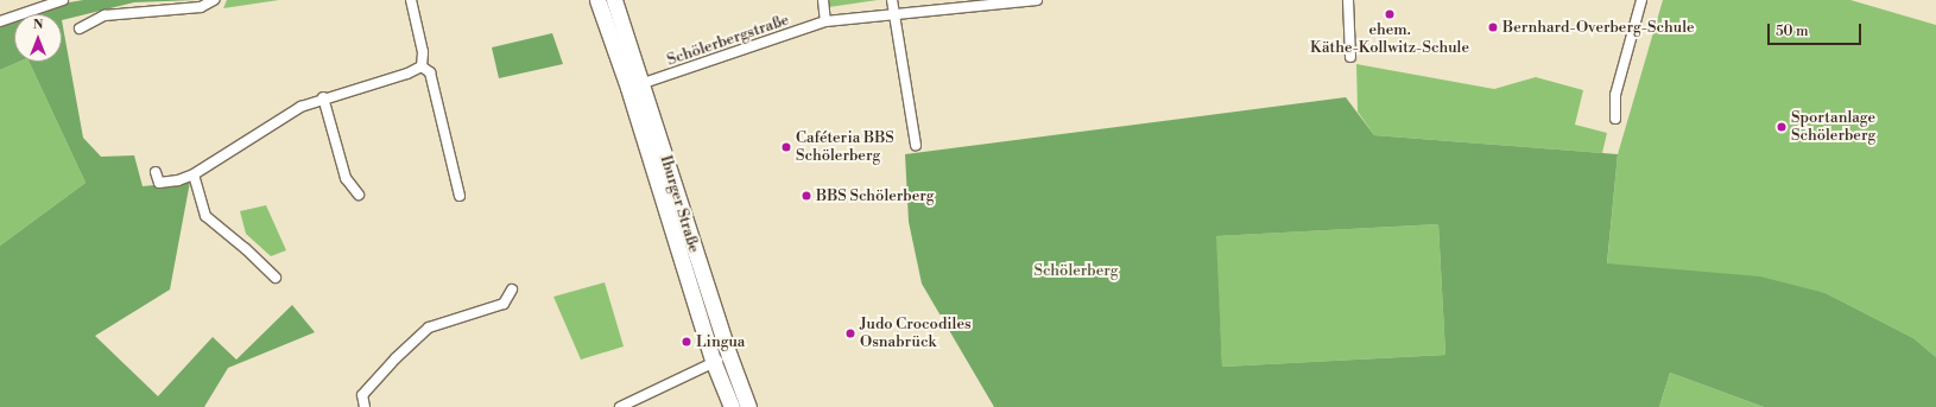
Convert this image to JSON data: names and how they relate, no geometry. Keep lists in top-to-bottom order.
{
  "streets": {
    "main road": ["Iburger Straße"],
    "street": ["Schölerbergstraße"]
  },
  "crossings": [
    ["Schölerbergstraße", "Iburger Straße"]
  ],
  "parks": ["Schölerberg"],
  "places": [
    "ehem. Käthe-Kollwitz-Schule",
    "Bernhard-Overberg-Schule",
    "Sportanlage Schölerberg",
    "Caféteria BBS Schölerberg",
    "BBS Schölerberg",
    "Judo Crocodiles Osnabrück",
    "Lingua"
  ],
  "scale_bar": "50 m",
  "north": "top"
}
